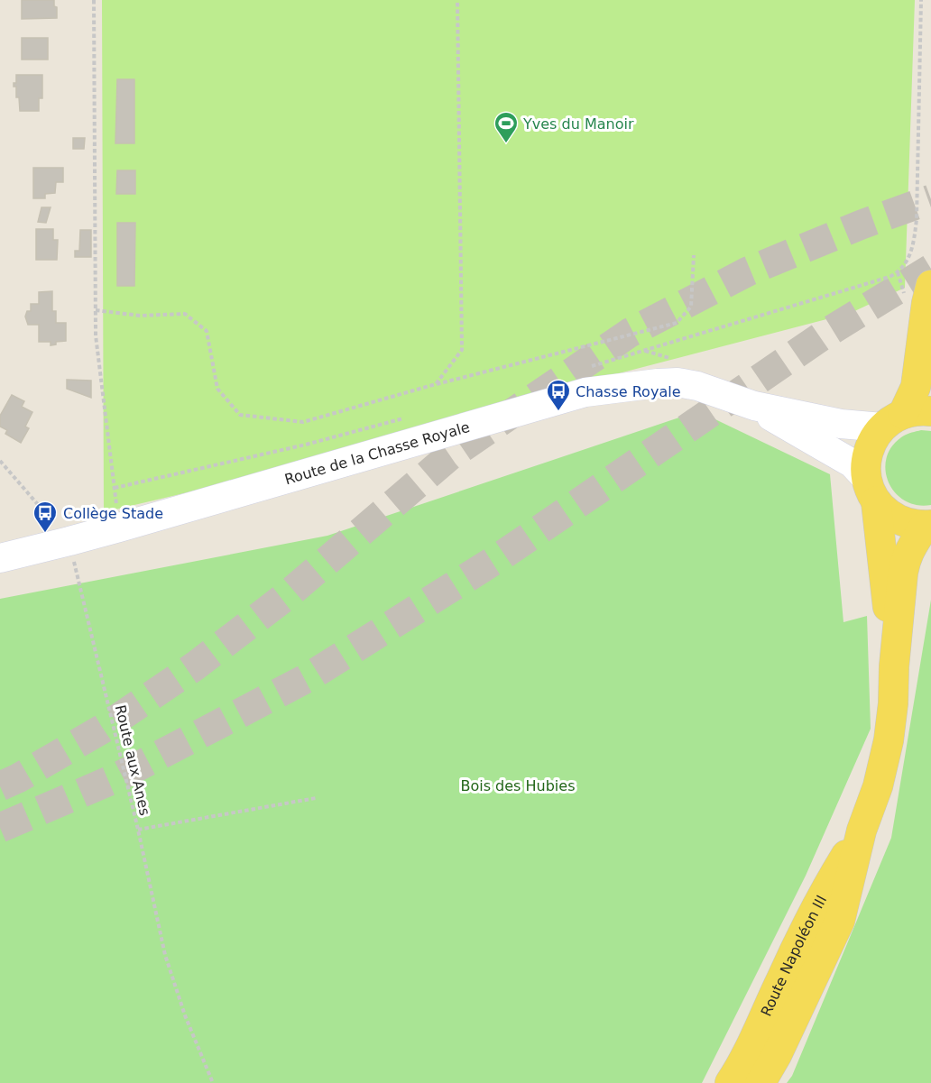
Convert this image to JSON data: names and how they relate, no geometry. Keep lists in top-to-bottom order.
{
  "streets": {
    "main road": ["Route Napoléon III"],
    "street": ["Route de la Chasse Royale"],
    "path": ["Route aux Anes"]
  },
  "crossings": [
    ["Route de la Chasse Royale", "Route aux Anes"],
    ["Route de la Chasse Royale", "Route Napoléon III"]
  ],
  "parks": ["Bois des Hubies"],
  "places": {
    "sports": ["Yves du Manoir"],
    "bus stop": ["Chasse Royale", "Collège Stade"]
  }
}
